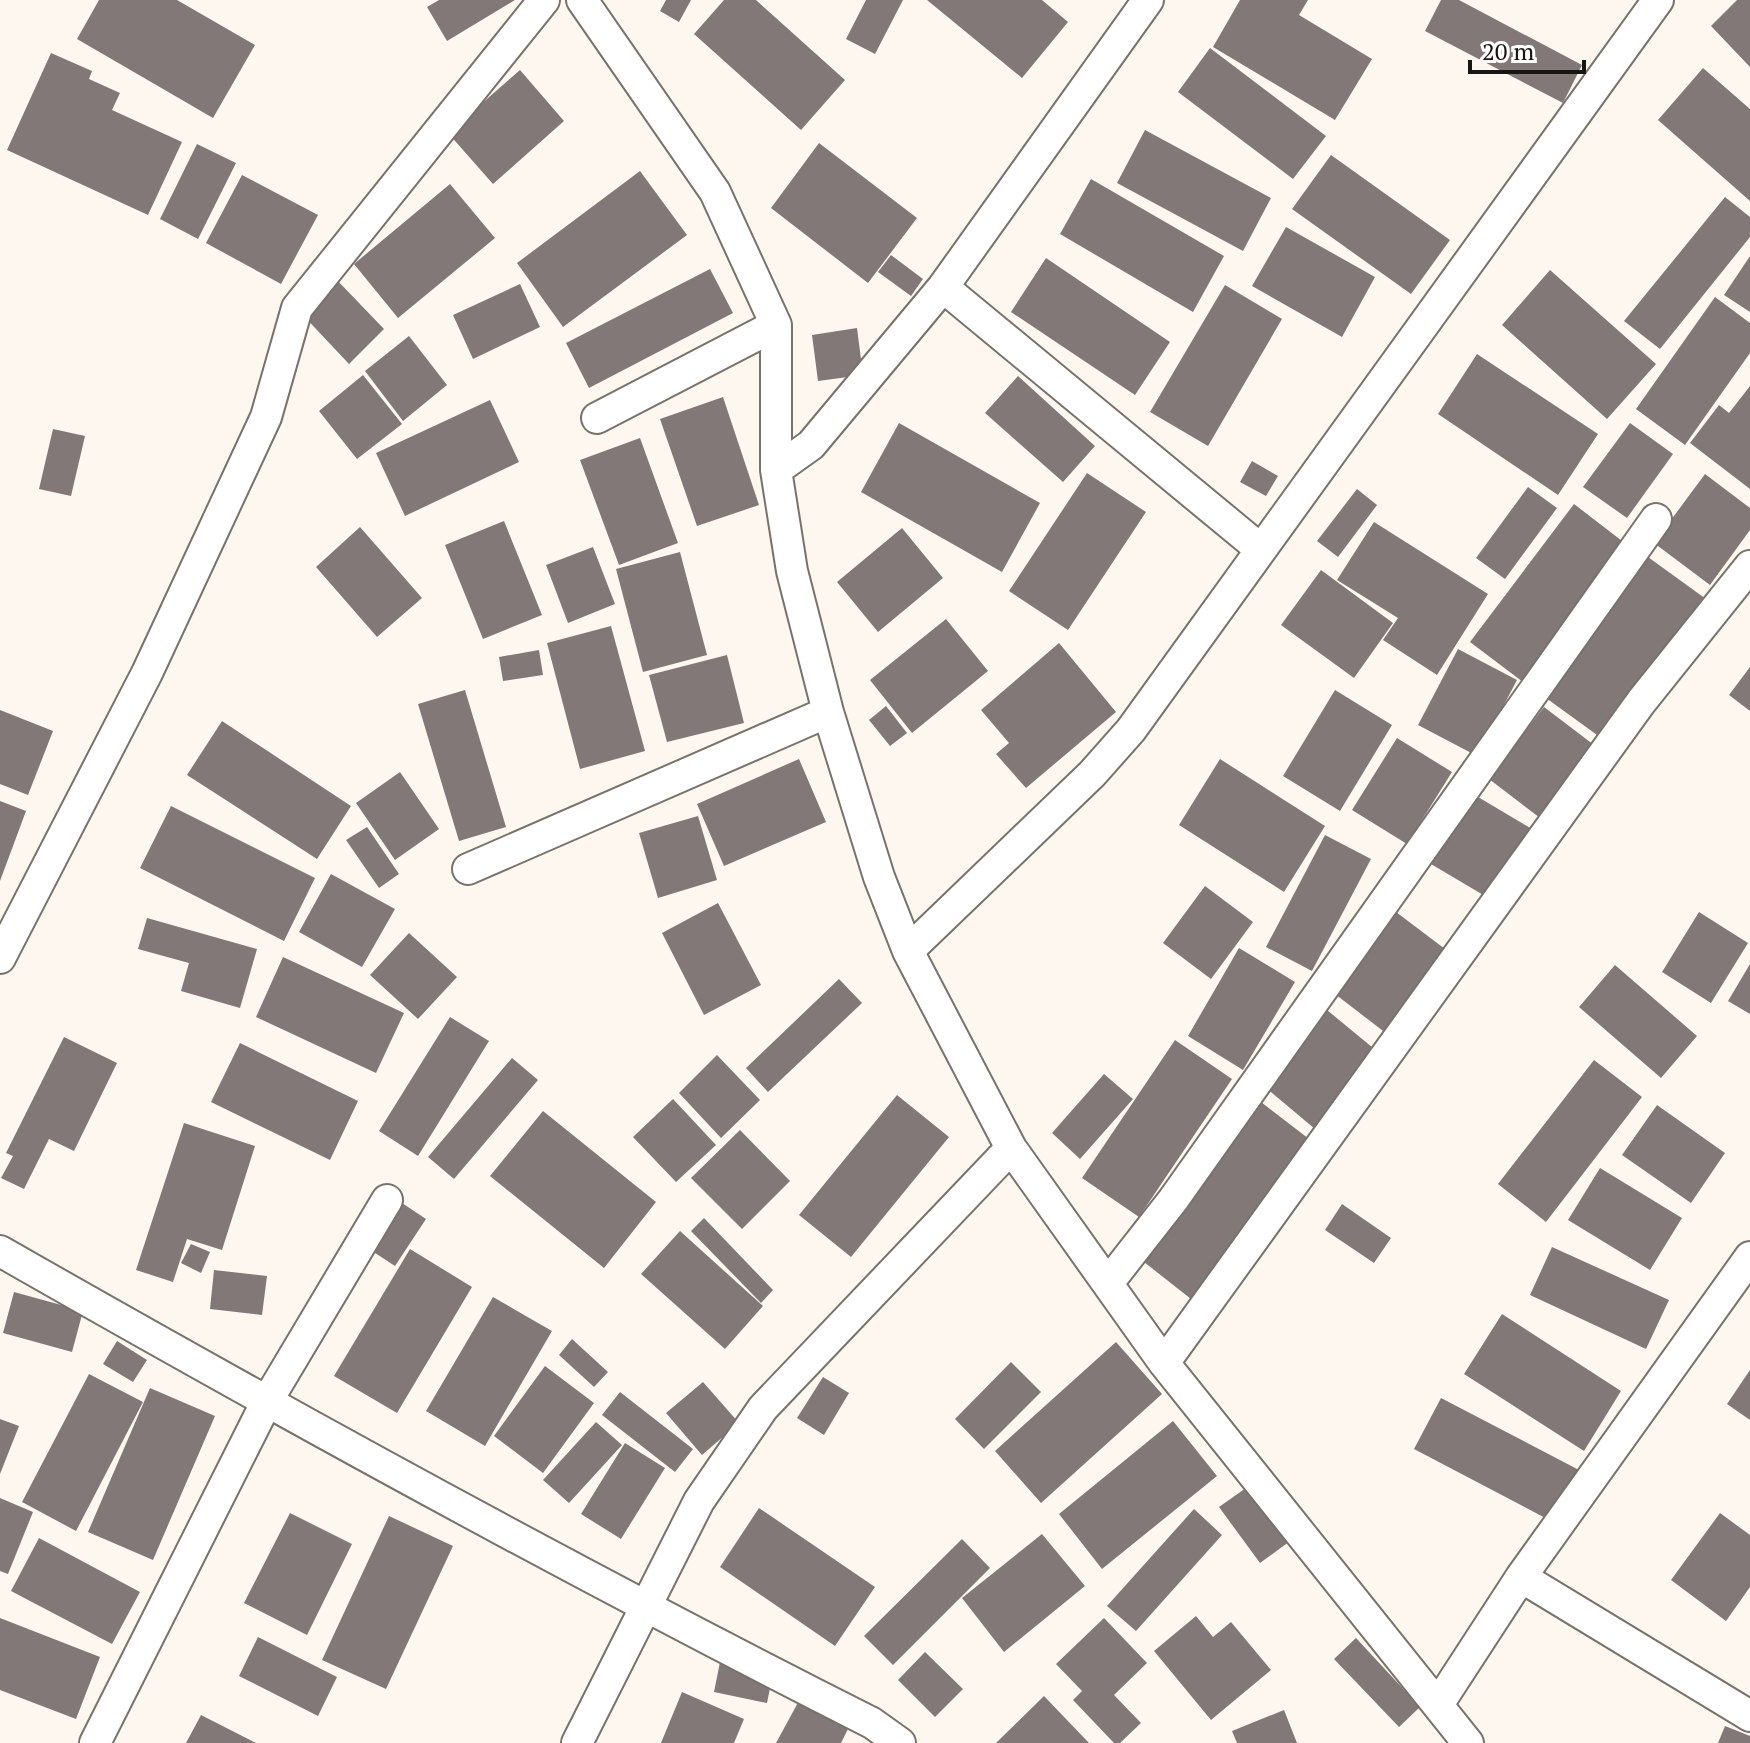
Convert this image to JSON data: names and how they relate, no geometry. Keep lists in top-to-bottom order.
{
  "scale_bar": "20 m"
}
